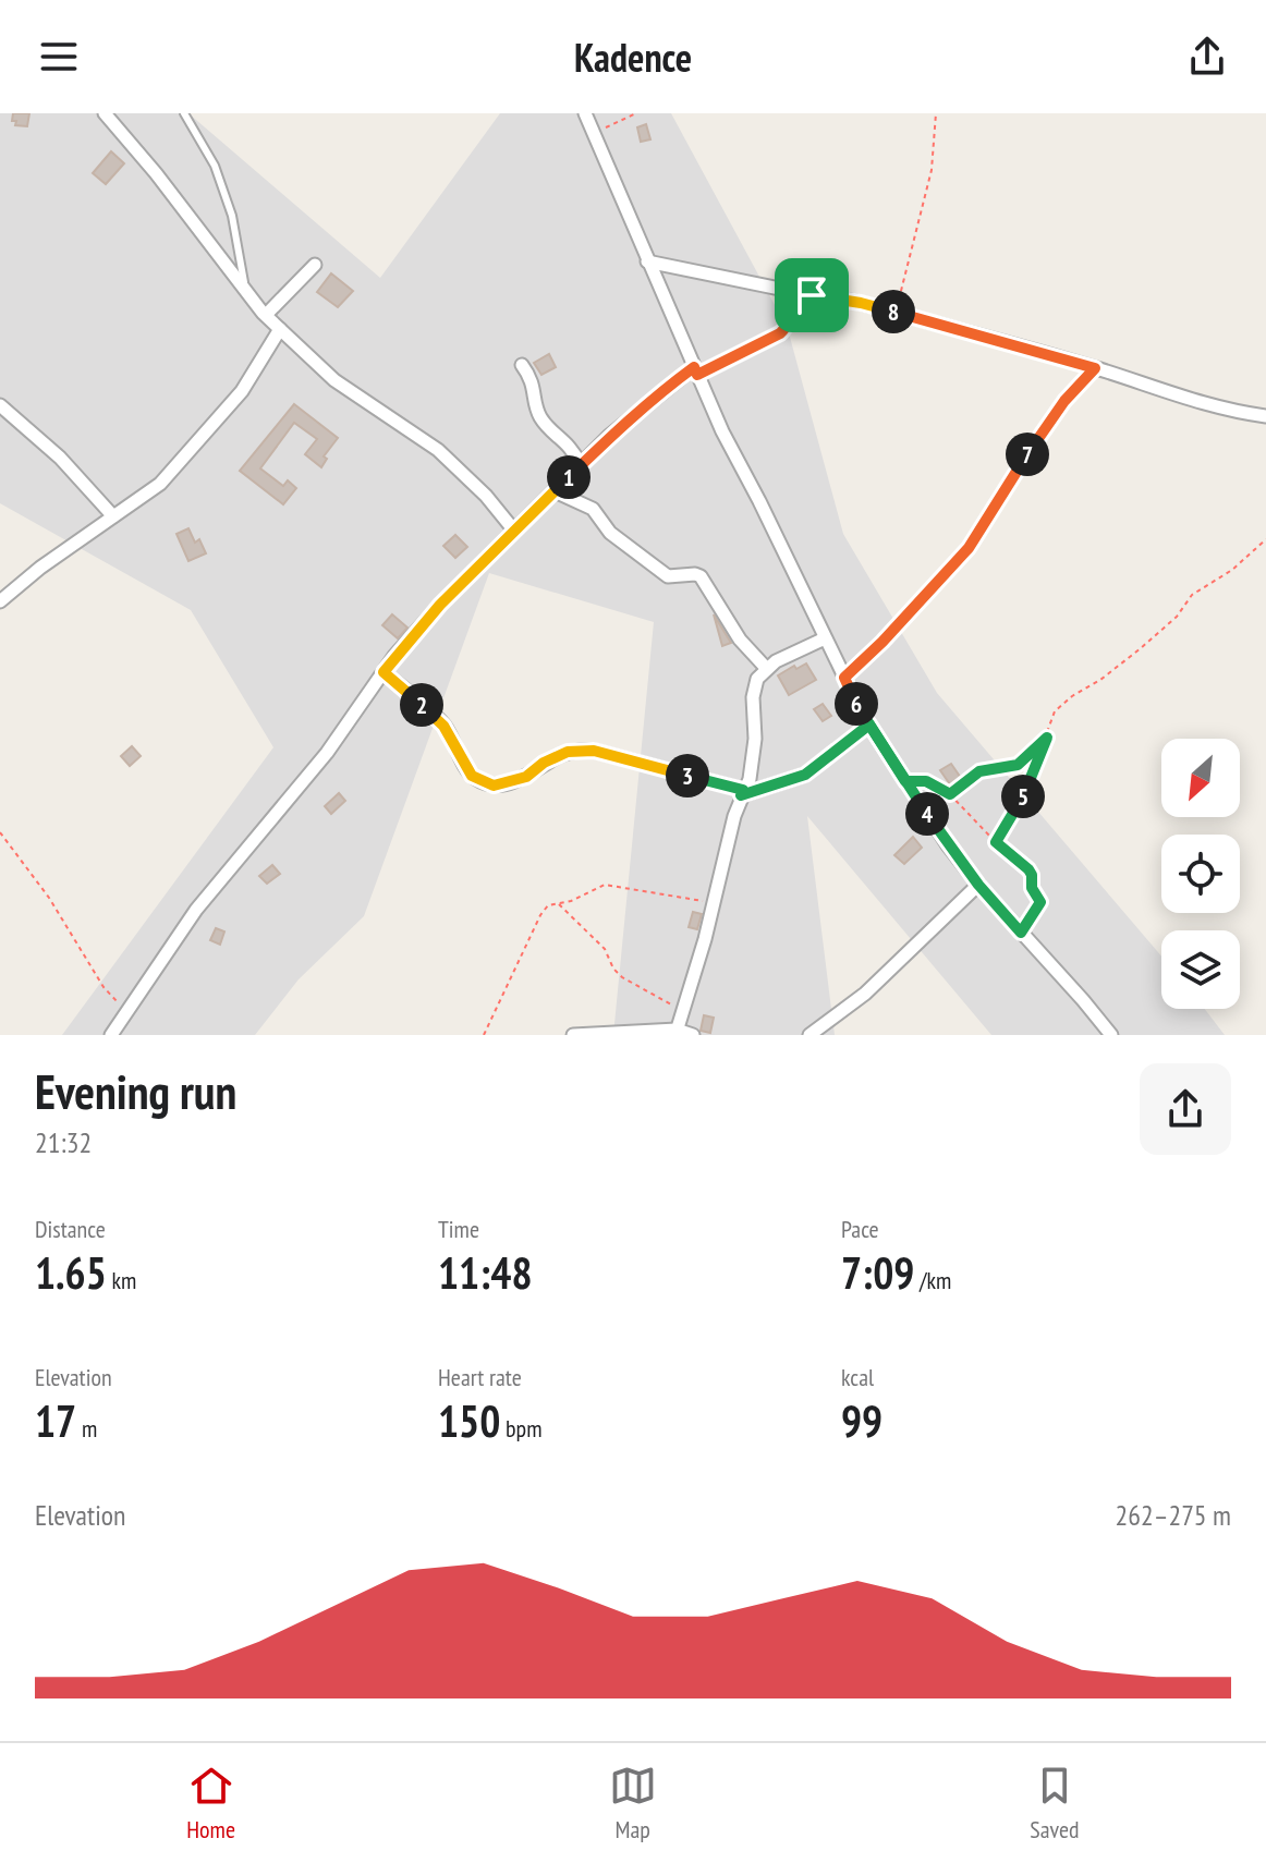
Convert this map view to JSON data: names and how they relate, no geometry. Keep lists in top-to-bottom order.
{
  "north": "bottom left",
  "page": {
    "header": "Kadence",
    "pins": [
      "8",
      "7",
      "1",
      "6",
      "2",
      "3",
      "5",
      "4"
    ],
    "heading": ["Evening run", "21:32"],
    "stats": [
      ["Distance", "1.65 km"],
      ["Time", "11:48"],
      ["Pace", "7:09 /km"],
      ["Elevation", "17 m"],
      ["Heart rate", "150 bpm"],
      ["kcal", "99"]
    ],
    "chart": ["Elevation", "262–275 m"],
    "tabs": ["Home", "Map", "Saved"]
  }
}
